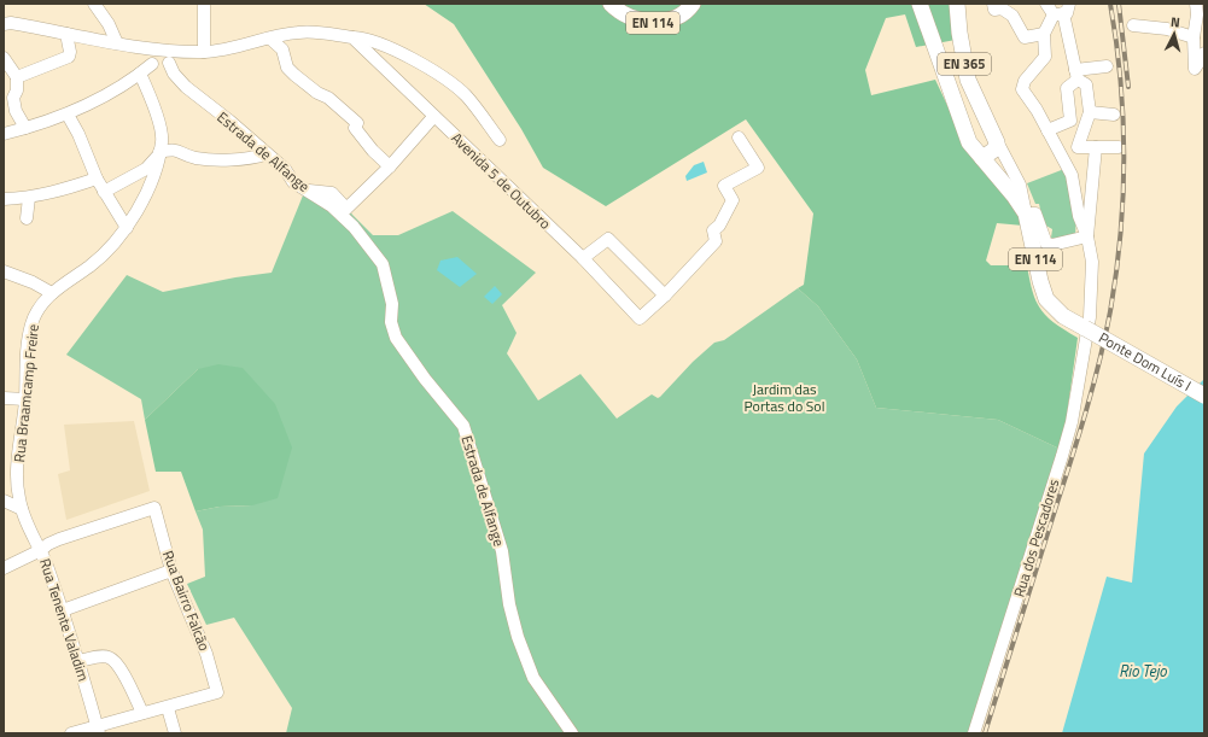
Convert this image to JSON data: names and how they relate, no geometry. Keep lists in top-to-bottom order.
{
  "streets": {
    "main road": ["EN 114", "EN 365", "Ponte Dom Luís I"],
    "street": [
      "Estrada de Alfange",
      "Avenida 5 de Outubro",
      "Rua Braamcamp Freire",
      "Rua dos Pescadores",
      "Rua Bairro Falcão",
      "Rua Tenente Valadim"
    ]
  },
  "crossings": [
    ["EN 114", "Ponte Dom Luís I"],
    ["EN 114", "Rua dos Pescadores"],
    ["Ponte Dom Luís I", "Rua dos Pescadores"],
    ["Rua Braamcamp Freire", "Rua Tenente Valadim"],
    ["Rua Bairro Falcão", "Rua Tenente Valadim"]
  ],
  "water": ["Rio Tejo"],
  "parks": ["Jardim das Portas do Sol"],
  "north": "top"
}
